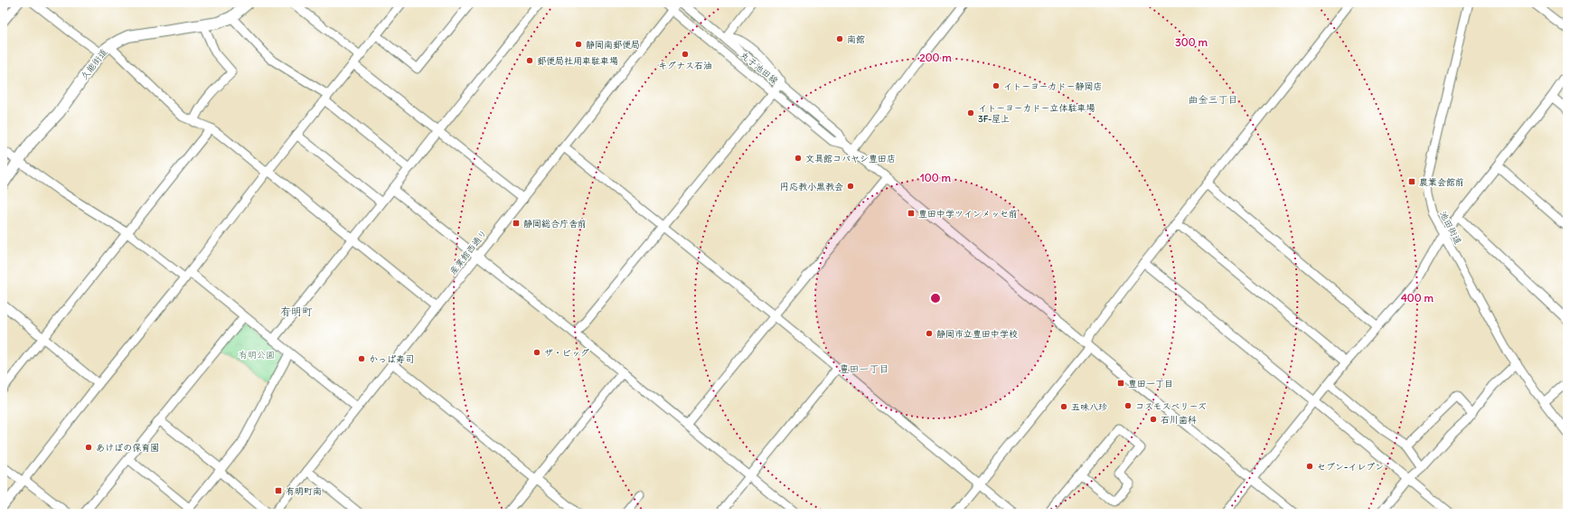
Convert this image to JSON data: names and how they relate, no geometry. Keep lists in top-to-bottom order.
{
  "streets": {
    "main road": ["久能街道"],
    "street": ["丸子池田線", "池田街道", "産業館西通り"]
  },
  "crossings": [
    ["丸子池田線", "産業館西通り"]
  ],
  "districts": ["曲金三丁目", "有明町", "豊田一丁目"],
  "parks": ["有明公園"],
  "places": {
    "other": [
      "南館",
      "静岡南郵便局",
      "キグナス石油",
      "郵便局社用車駐車場",
      "イトーヨーカドー静岡店",
      "イトーヨーカドー立体駐車場 3F-屋上",
      "文具館コバヤシ豊田店",
      "円応教小黒教会",
      "静岡市立豊田中学校",
      "ザ・ビッグ",
      "かっぱ寿司",
      "コスモスベリーズ",
      "五味八珍",
      "石川歯科",
      "あけぼの保育園",
      "セブン-イレブン"
    ],
    "transit": [
      "農業会館前",
      "豊田中学ツインメッセ前",
      "静岡総合庁舎前",
      "豊田一丁目",
      "有明町南"
    ]
  },
  "rings": [
    "300 m",
    "200 m",
    "100 m",
    "400 m"
  ]
}
